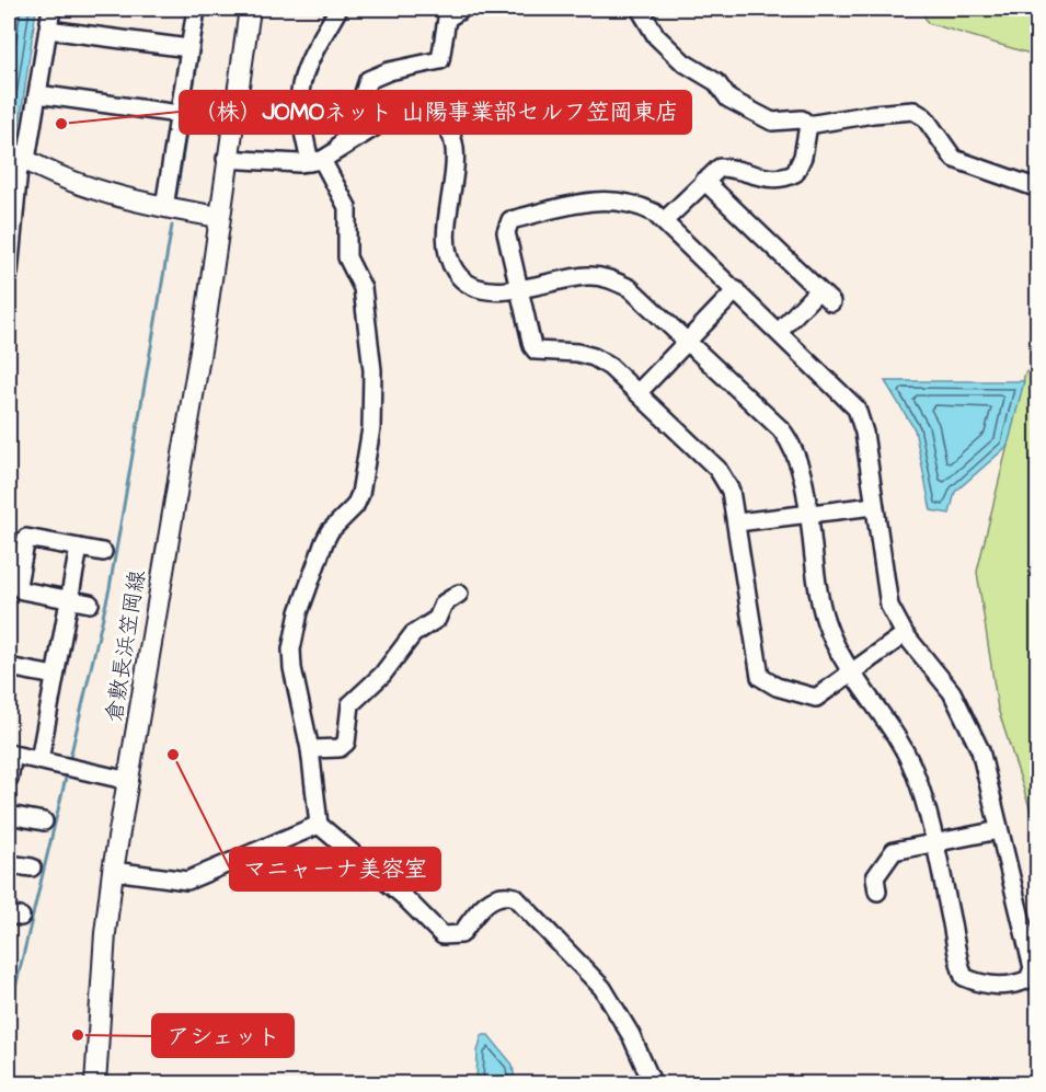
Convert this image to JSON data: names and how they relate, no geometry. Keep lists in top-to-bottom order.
{
  "streets": {
    "main road": ["倉敷長浜笠岡線"]
  },
  "places": ["（株）JOMOネット 山陽事業部セルフ笠岡東店", "マニャーナ美容室", "アシェット"]
}
